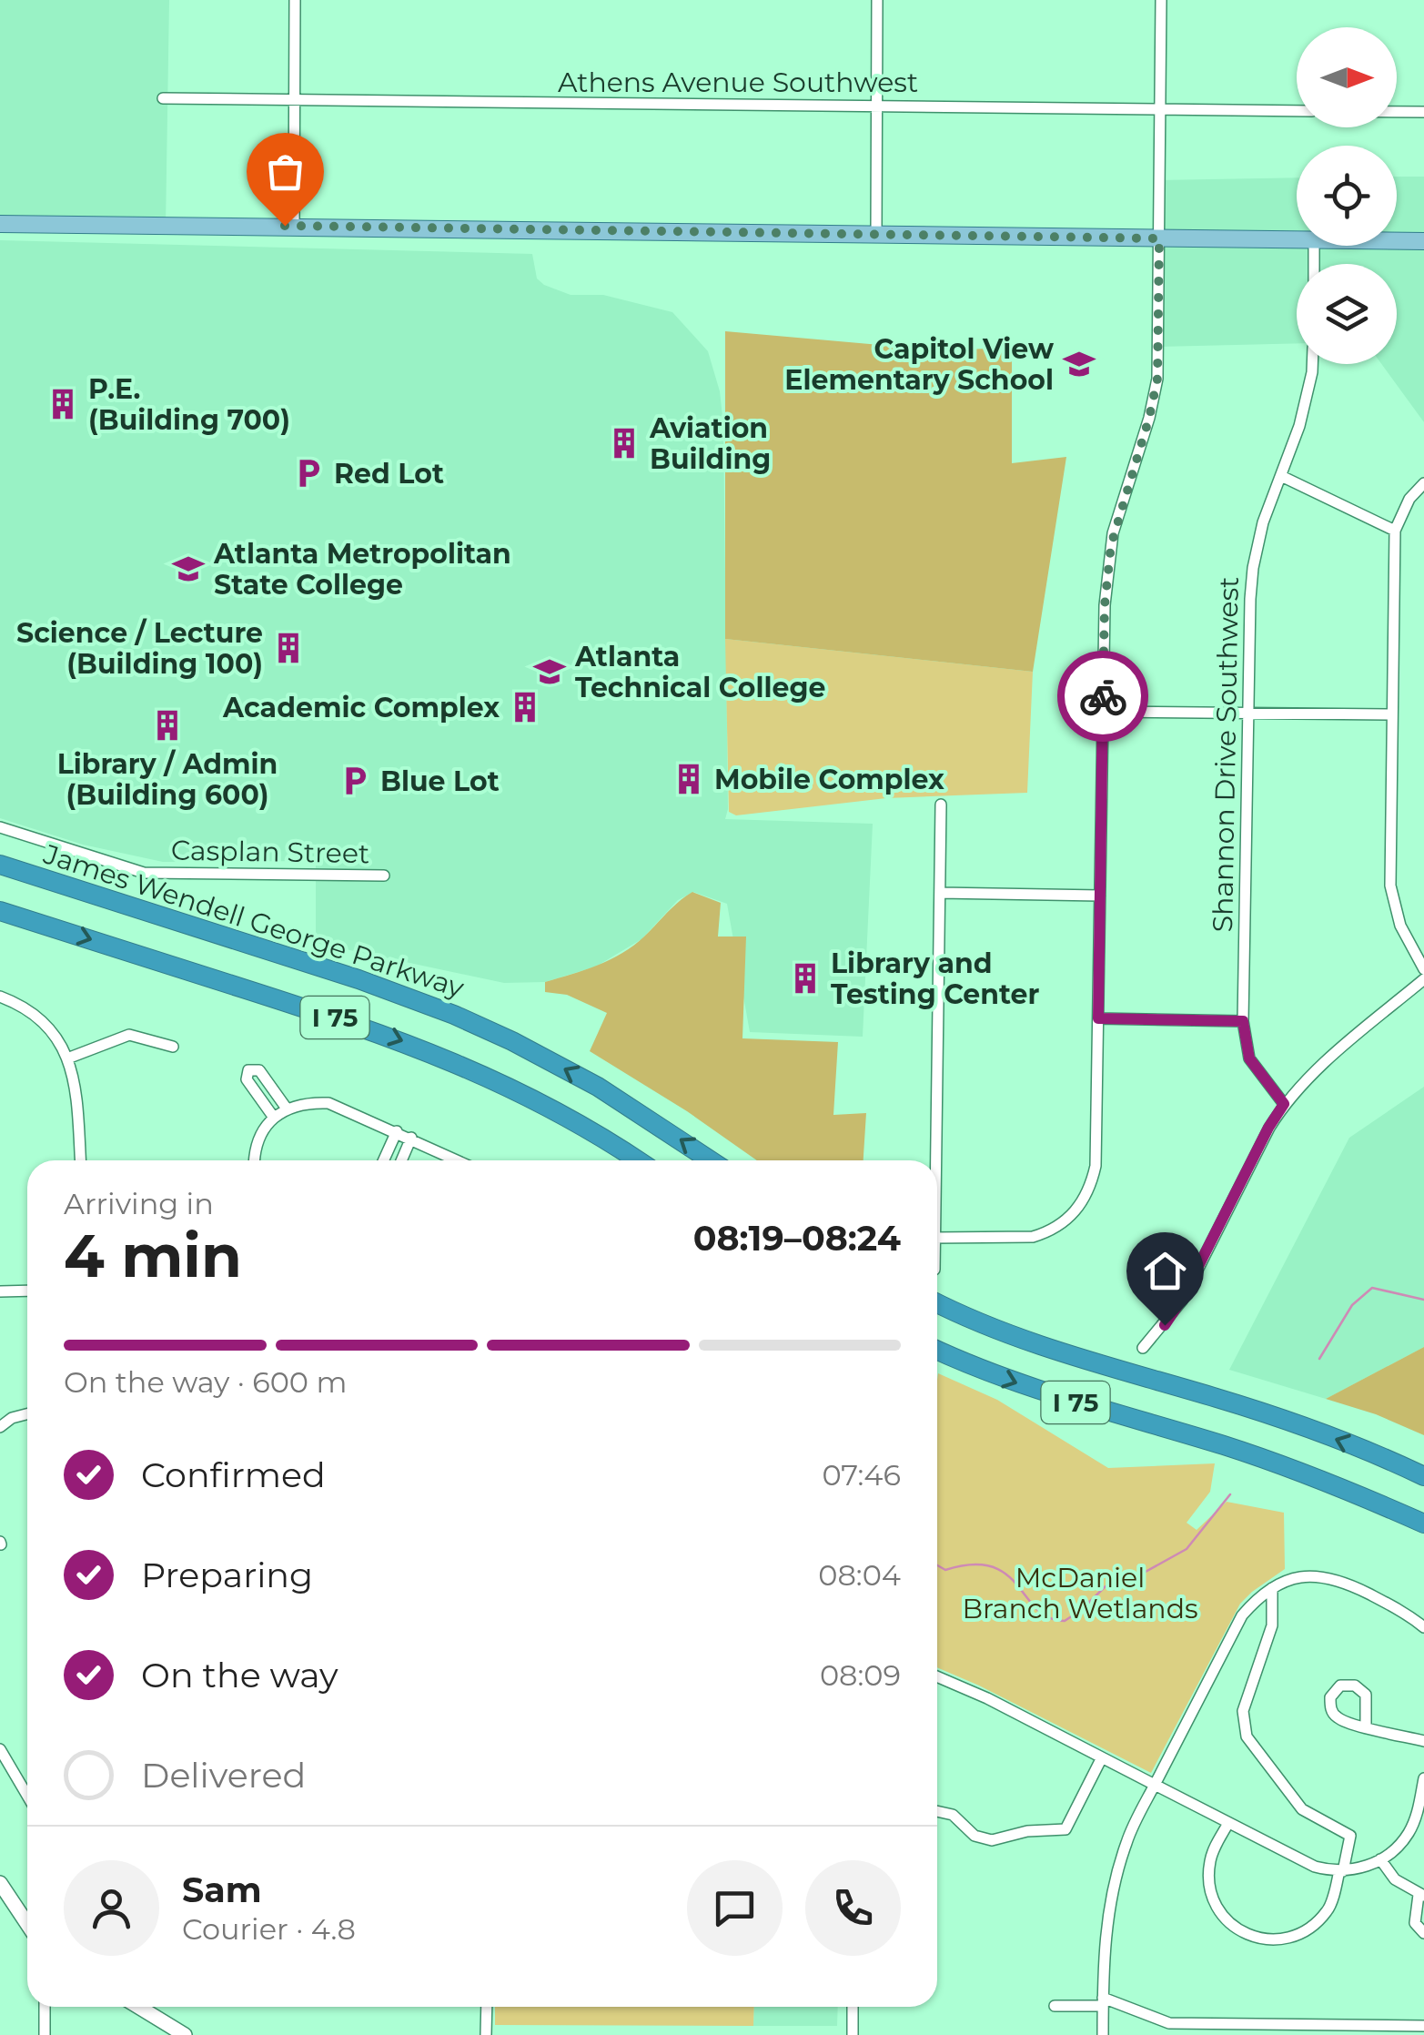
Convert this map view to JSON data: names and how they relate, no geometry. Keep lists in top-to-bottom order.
{
  "streets": {
    "highway": ["James Wendell George Parkway", "I 75"],
    "street": ["Athens Avenue Southwest", "Shannon Drive Southwest", "Casplan Street"]
  },
  "parks": ["McDaniel Branch Wetlands"],
  "places": {
    "school or university": ["Capitol View Elementary School", "Atlanta Metropolitan State College", "Atlanta Technical College"],
    "building": [
      "P.E. (Building 700)",
      "Aviation Building",
      "Science / Lecture (Building 100)",
      "Academic Complex",
      "Library / Admin (Building 600)",
      "Mobile Complex",
      "Library and Testing Center"
    ],
    "parking": ["Red Lot", "Blue Lot"]
  },
  "north": "right",
  "page": {
    "heading": ["4 min", "Arriving in", "08:19–08:24"],
    "panel": ["Sam", "Courier · 4.8"],
    "bar": "On the way · 600 m",
    "list": [
      ["Confirmed", "07:46"],
      ["Preparing", "08:04"],
      ["On the way", "08:09"],
      "Delivered"
    ]
  }
}
